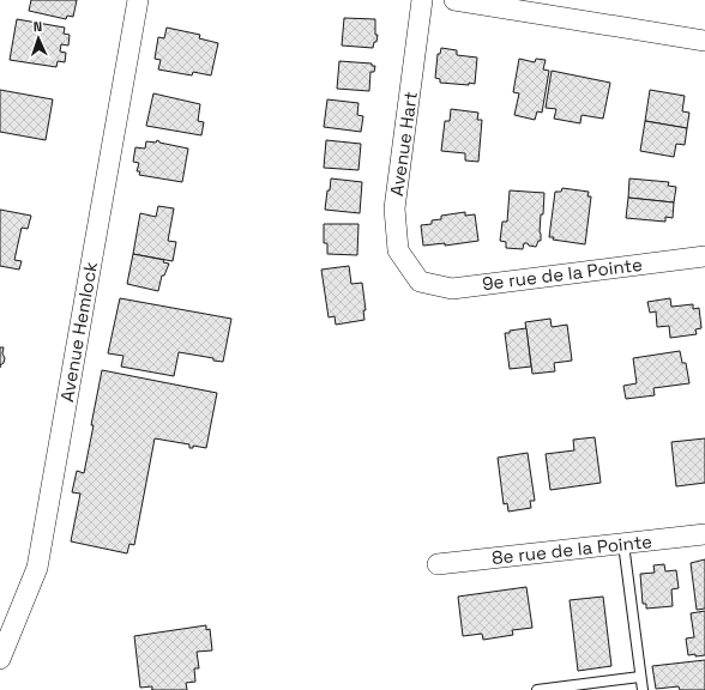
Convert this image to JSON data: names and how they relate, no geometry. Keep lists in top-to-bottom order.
{
  "streets": {
    "street": [
      "Avenue Hart",
      "9e rue de la Pointe",
      "Avenue Hemlock",
      "8e rue de la Pointe"
    ]
  },
  "crossings": [
    ["Avenue Hart", "9e rue de la Pointe"]
  ],
  "north": "top"
}
